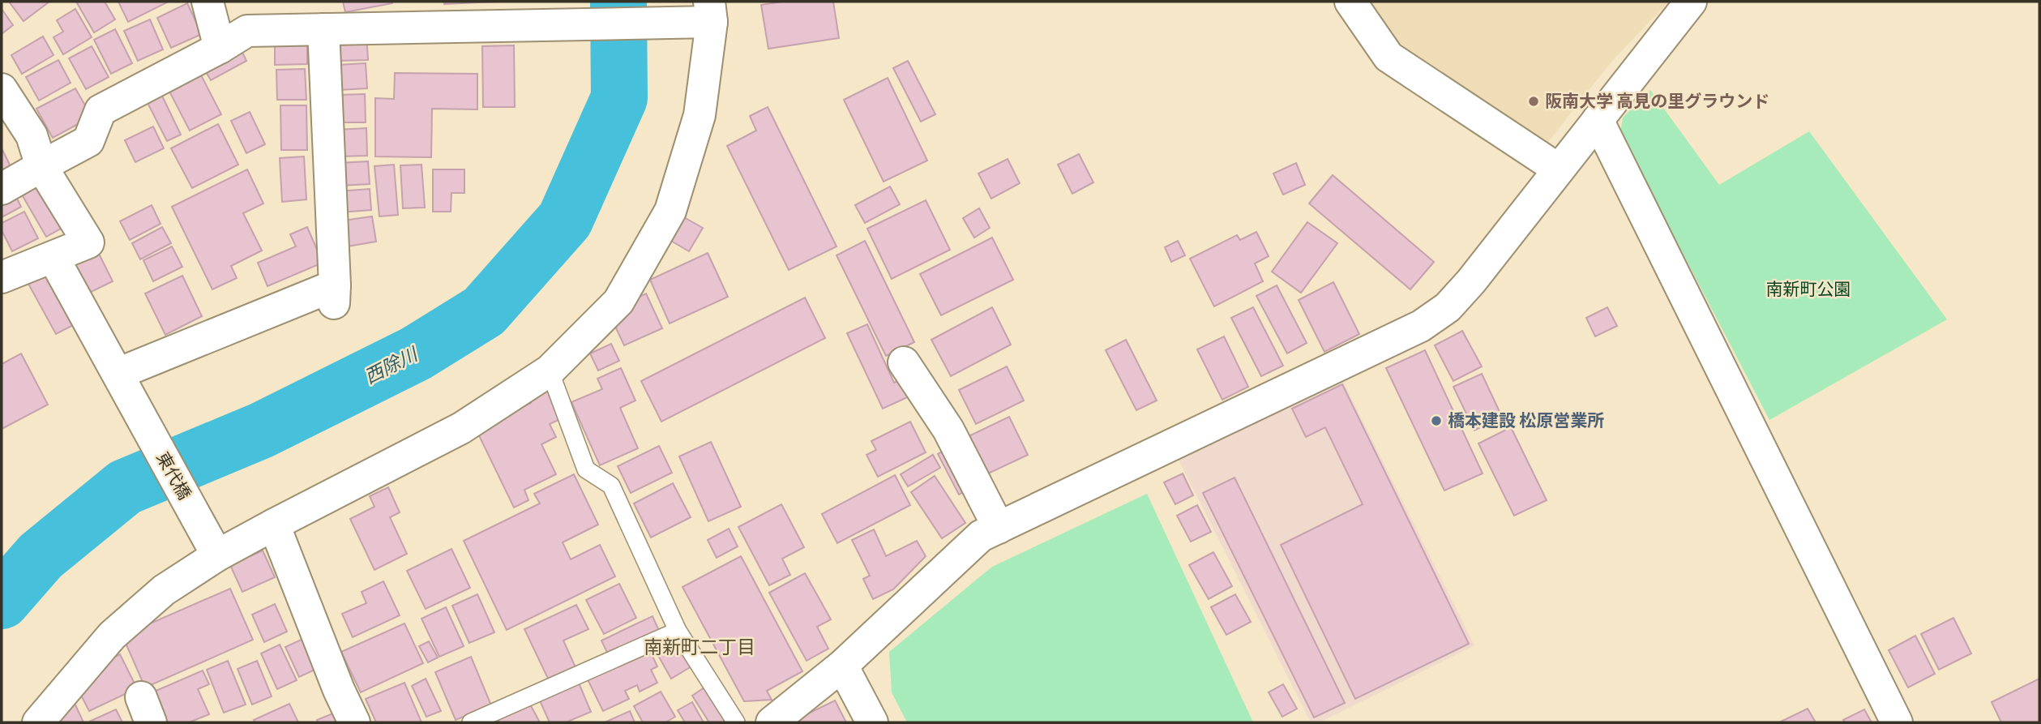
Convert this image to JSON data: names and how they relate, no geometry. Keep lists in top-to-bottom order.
{
  "streets": {
    "street": ["東代橋"]
  },
  "districts": ["南新町二丁目"],
  "water": ["西除川"],
  "parks": ["南新町公園"],
  "places": ["阪南大学 高見の里グラウンド", "橋本建設 松原営業所"]
}
